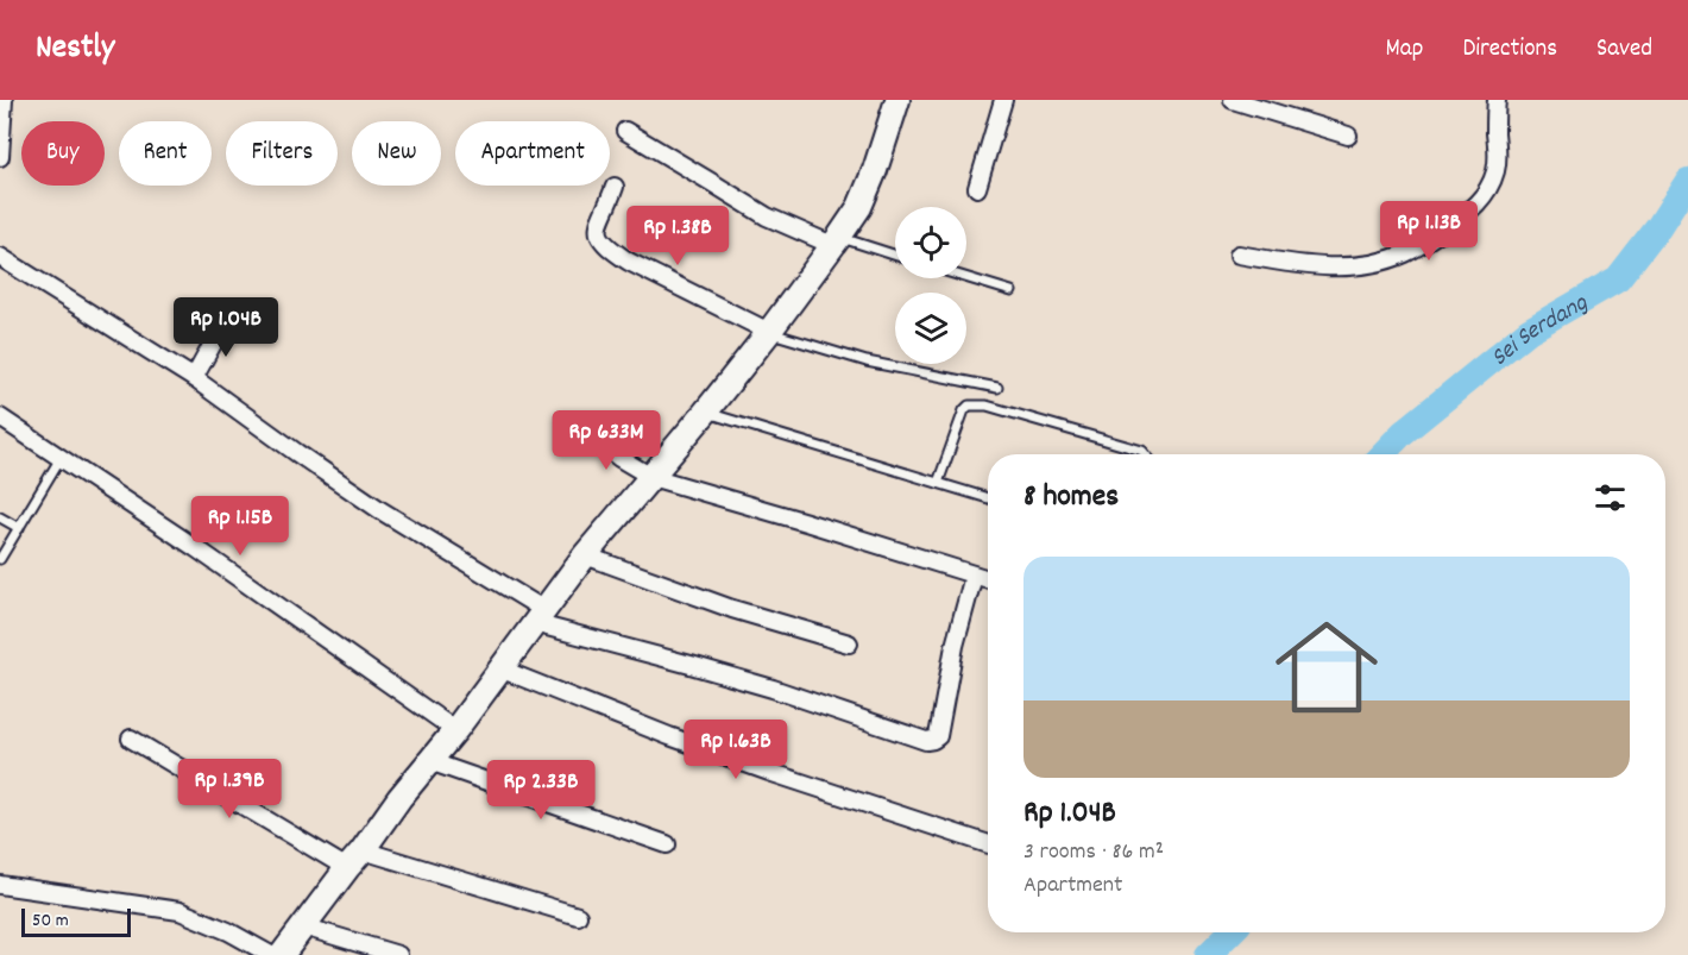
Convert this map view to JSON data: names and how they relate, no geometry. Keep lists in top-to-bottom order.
{
  "water": ["Sei Serdang"],
  "scale_bar": "50 m",
  "page": {
    "header": "Nestly",
    "nav": ["Map", "Directions", "Saved"],
    "chip": [
      "Buy",
      "Rent",
      "Filters",
      "New",
      "Apartment"
    ],
    "price": [
      "Rp 1.13B",
      "Rp 1.38B",
      "Rp 1.04B",
      "Rp 633M",
      "Rp 1.15B",
      "Rp 1.63B",
      "Rp 1.39B",
      "Rp 2.33B"
    ],
    "heading": "8 homes",
    "list": [
      {
        "name": "Rp 1.04B",
        "note": "3 rooms · 86 m² · Apartment"
      }
    ],
    "scale": "50 m"
  }
}
